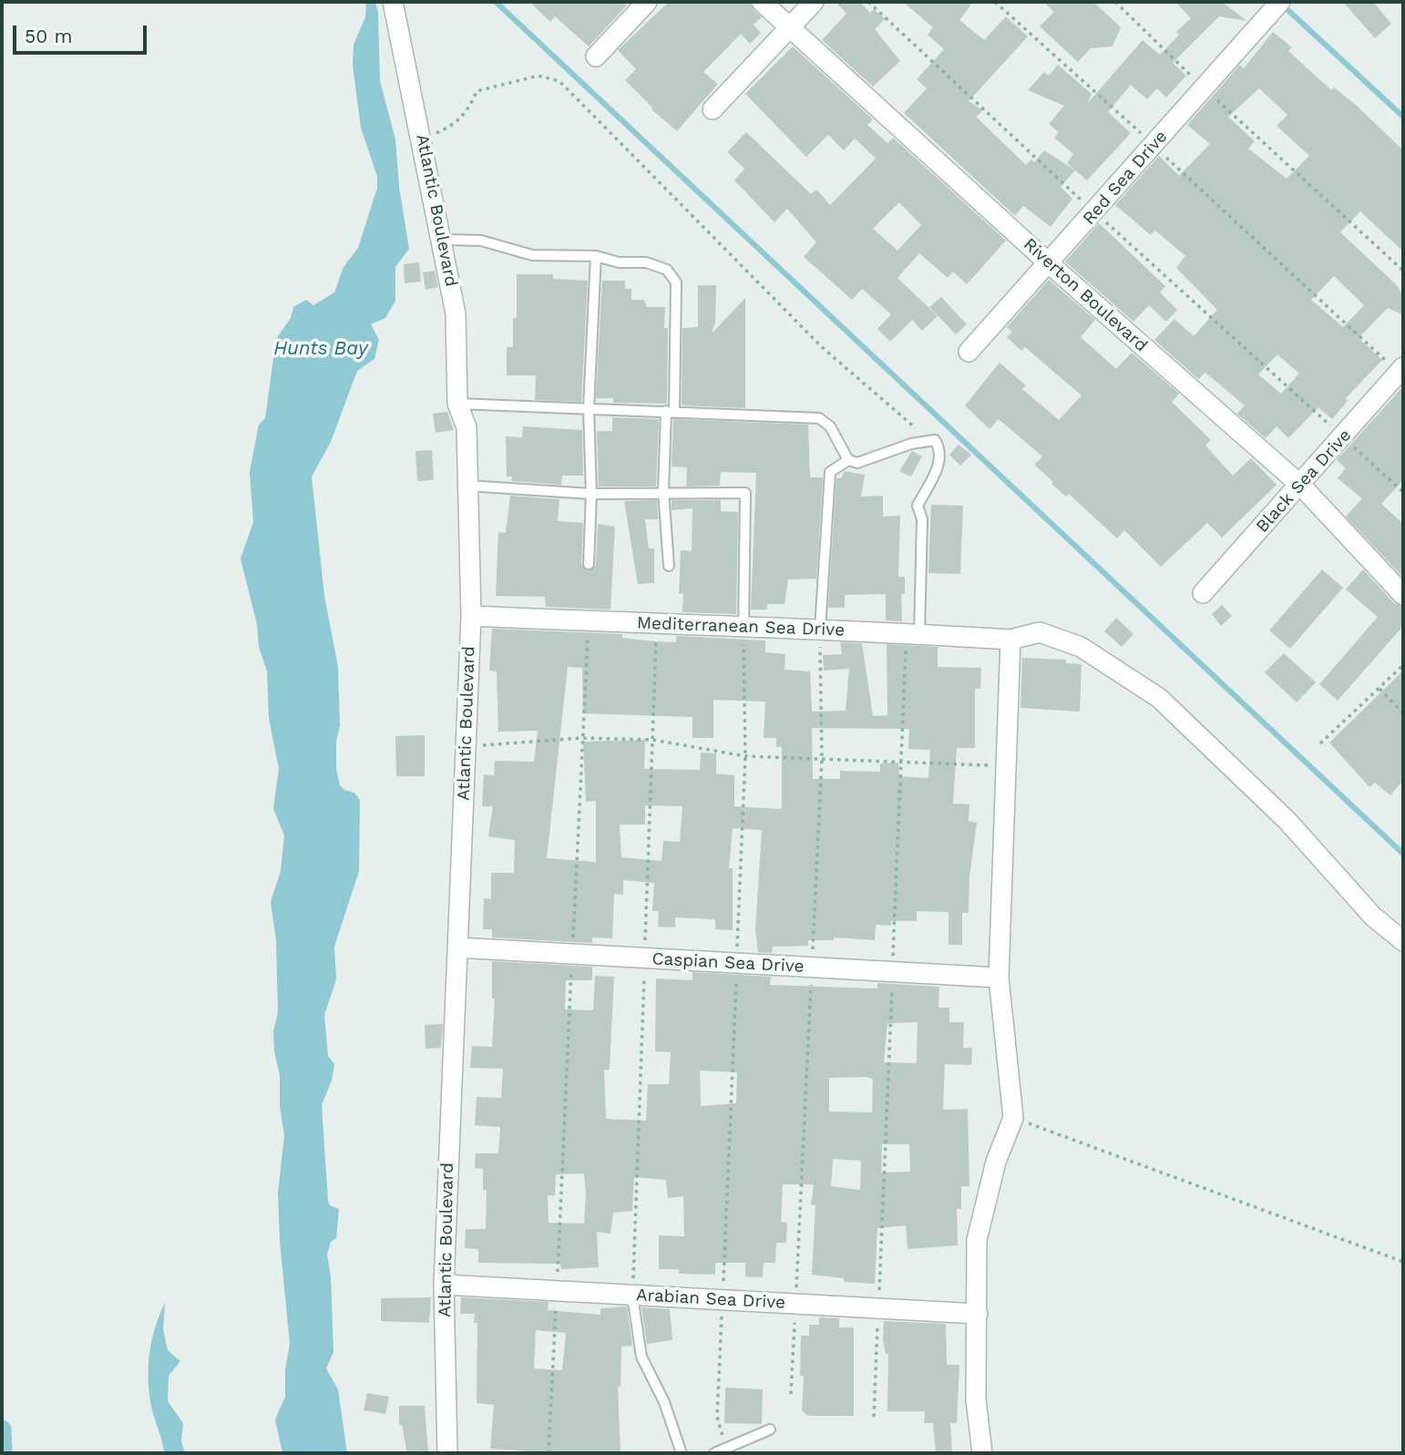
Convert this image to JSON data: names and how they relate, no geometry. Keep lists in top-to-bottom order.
{
  "streets": {
    "street": [
      "Red Sea Drive",
      "Atlantic Boulevard",
      "Riverton Boulevard",
      "Black Sea Drive",
      "Mediterranean Sea Drive",
      "Caspian Sea Drive",
      "Arabian Sea Drive"
    ]
  },
  "crossings": [
    ["Red Sea Drive", "Riverton Boulevard"],
    ["Atlantic Boulevard", "Mediterranean Sea Drive"],
    ["Atlantic Boulevard", "Caspian Sea Drive"],
    ["Atlantic Boulevard", "Arabian Sea Drive"],
    ["Riverton Boulevard", "Black Sea Drive"]
  ],
  "water": ["Hunts Bay"],
  "scale_bar": "50 m"
}
